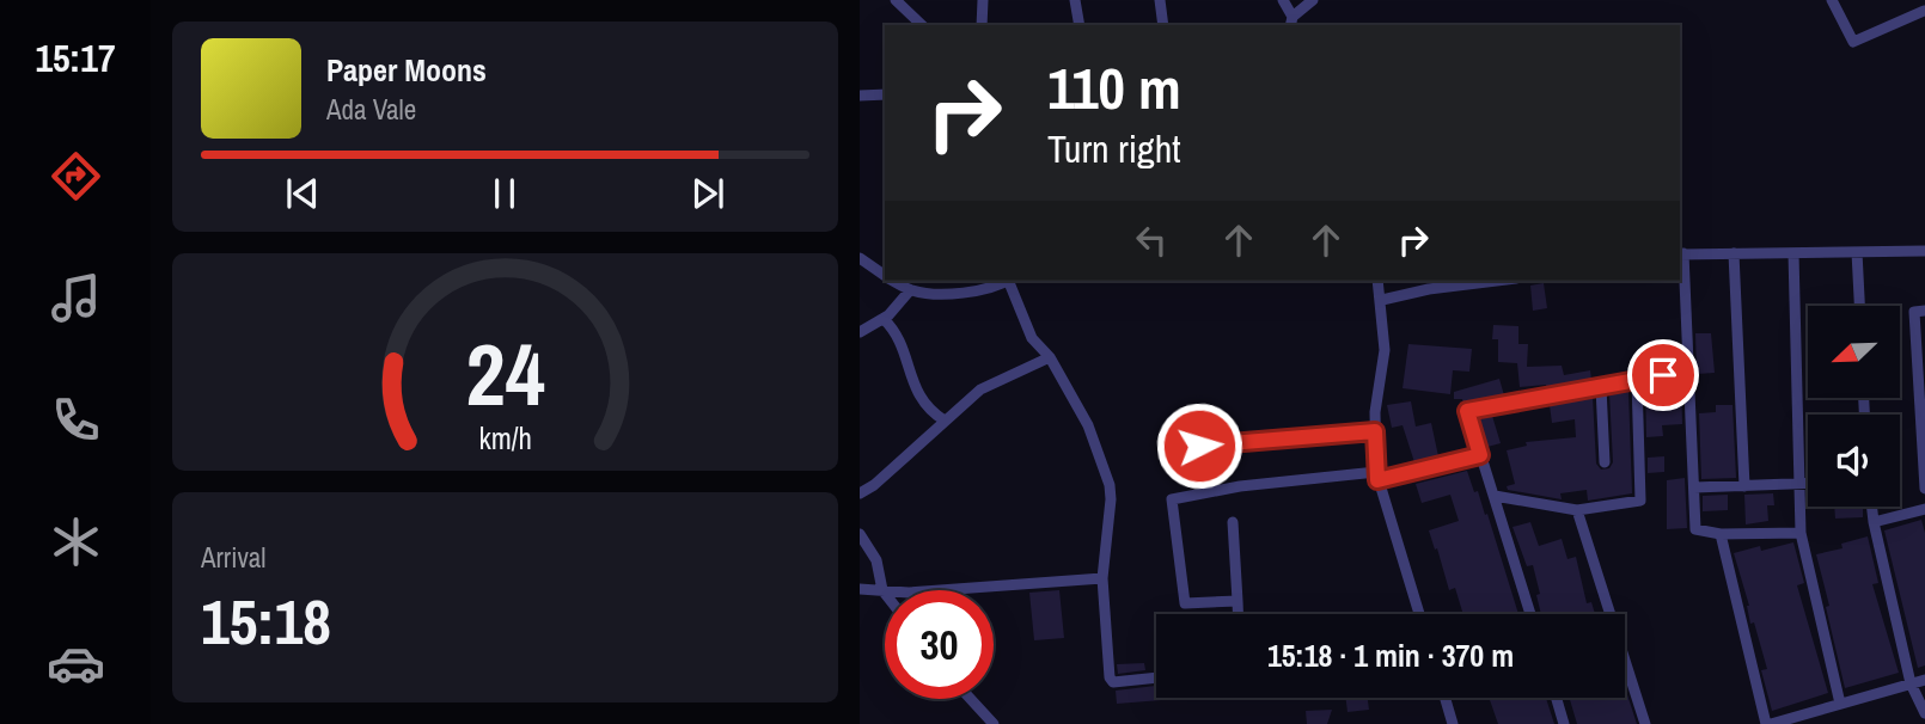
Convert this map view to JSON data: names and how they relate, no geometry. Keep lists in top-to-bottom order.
{
  "north": "bottom left",
  "page": {
    "tabs": "15:17",
    "turn": ["110 m", "Turn right"],
    "song": ["Paper Moons", "Ada Vale"],
    "tile": ["Arrival", "15:18"],
    "limit": "30",
    "trip": "15:18 · 1 min · 370 m",
    "gauge": ["24", "km/h"]
  }
}
